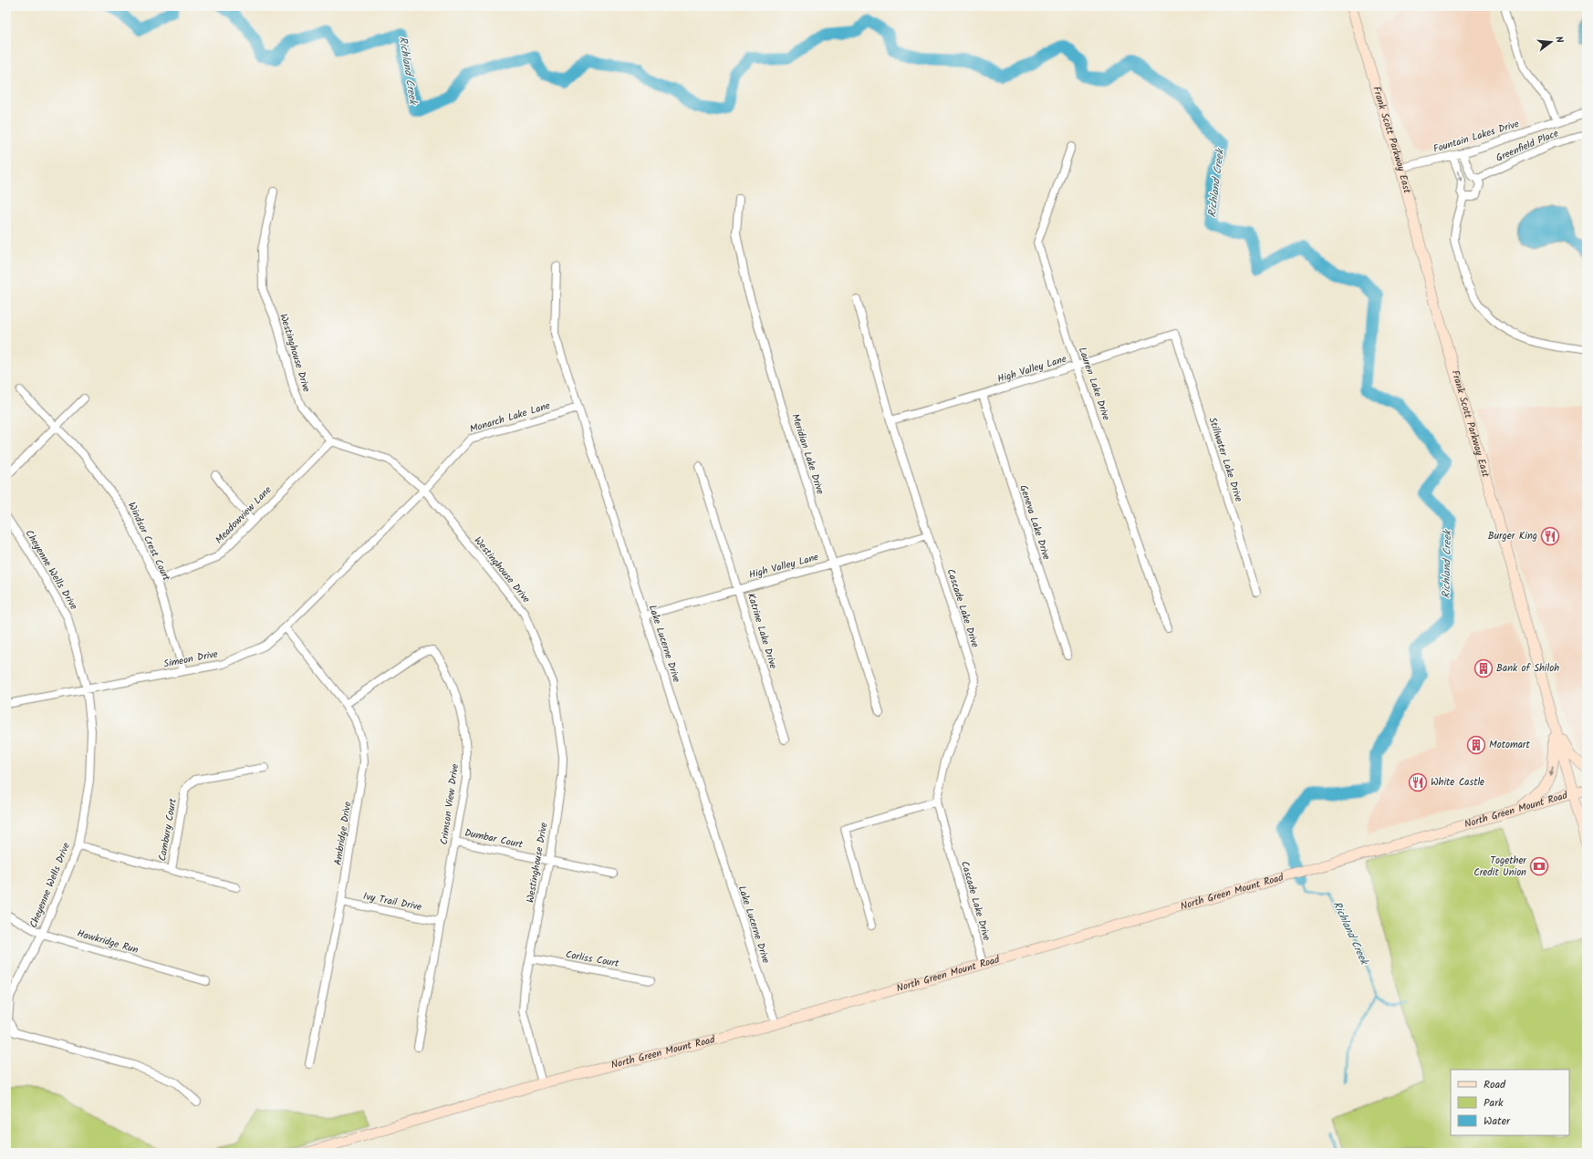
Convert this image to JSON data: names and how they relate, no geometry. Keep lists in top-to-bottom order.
{
  "streets": {
    "street": [
      "Fountain Lakes Drive",
      "Frank Scott Parkway East",
      "Greenfield Place",
      "Westinghouse Drive",
      "High Valley Lane",
      "Lauren Lake Drive",
      "Monarch Lake Lane",
      "Meridian Lake Drive",
      "Stillwater Lake Drive",
      "Meadowview Lane",
      "Geneva Lake Drive",
      "Windsor Crest Court",
      "Cheyenne Wells Drive",
      "Cascade Lake Drive",
      "Katrine Lake Drive",
      "Lake Lucerne Drive",
      "Simeon Drive",
      "Crimson View Drive",
      "North Green Mount Road",
      "Cambury Court",
      "Ambridge Drive",
      "Dumbar Court",
      "Ivy Trail Drive",
      "Hawkridge Run",
      "Corliss Court"
    ]
  },
  "crossings": [
    ["Fountain Lakes Drive", "Frank Scott Parkway East"],
    ["Frank Scott Parkway East", "North Green Mount Road"],
    ["Westinghouse Drive", "Monarch Lake Lane"],
    ["Westinghouse Drive", "Meadowview Lane"],
    ["Westinghouse Drive", "Simeon Drive"],
    ["Westinghouse Drive", "North Green Mount Road"],
    ["Westinghouse Drive", "Dumbar Court"],
    ["Westinghouse Drive", "Corliss Court"],
    ["High Valley Lane", "Lauren Lake Drive"],
    ["High Valley Lane", "Meridian Lake Drive"],
    ["High Valley Lane", "Stillwater Lake Drive"],
    ["High Valley Lane", "Geneva Lake Drive"],
    ["High Valley Lane", "Cascade Lake Drive"],
    ["High Valley Lane", "Katrine Lake Drive"],
    ["High Valley Lane", "Lake Lucerne Drive"],
    ["Monarch Lake Lane", "Lake Lucerne Drive"],
    ["Monarch Lake Lane", "Simeon Drive"],
    ["Meadowview Lane", "Windsor Crest Court"],
    ["Windsor Crest Court", "Simeon Drive"],
    ["Cheyenne Wells Drive", "Simeon Drive"],
    ["Cheyenne Wells Drive", "Hawkridge Run"],
    ["Cascade Lake Drive", "North Green Mount Road"],
    ["Lake Lucerne Drive", "North Green Mount Road"],
    ["Simeon Drive", "Ambridge Drive"],
    ["Crimson View Drive", "Ambridge Drive"],
    ["Crimson View Drive", "Dumbar Court"],
    ["Crimson View Drive", "Ivy Trail Drive"],
    ["Ambridge Drive", "Ivy Trail Drive"]
  ],
  "water": ["Richland Creek"],
  "places": {
    "restaurant": ["Burger King", "White Castle"],
    "building": ["Bank of Shiloh", "Motomart"],
    "bank": ["Together Credit Union"]
  },
  "legend": ["Road", "Park", "Water"],
  "north": "right"
}
